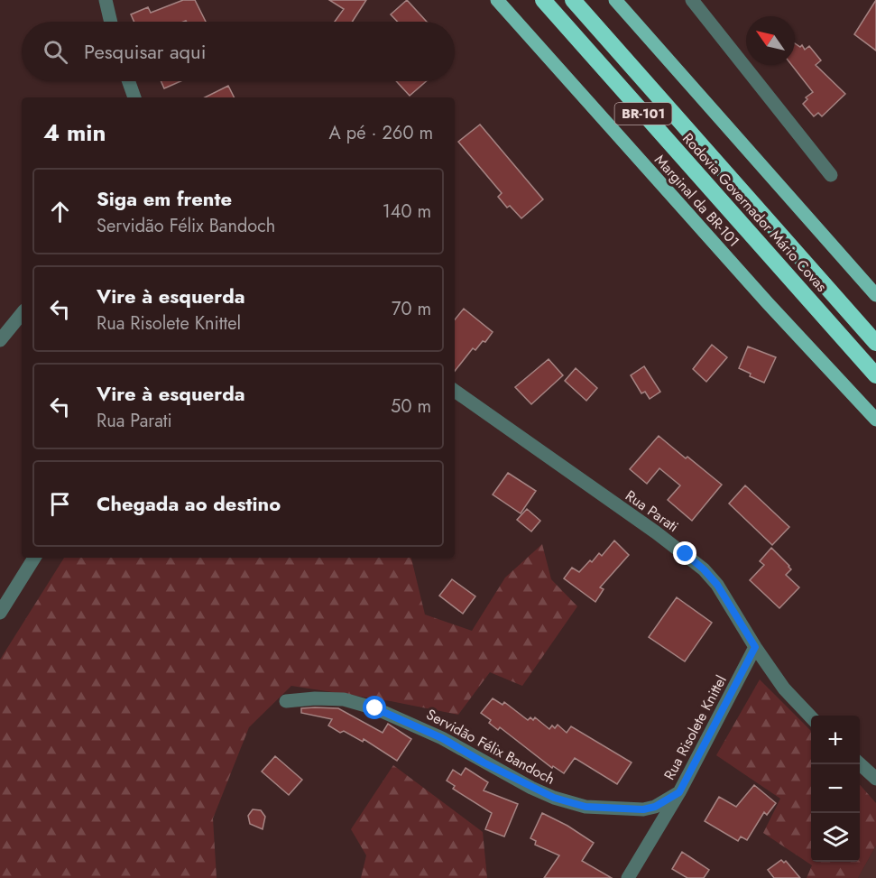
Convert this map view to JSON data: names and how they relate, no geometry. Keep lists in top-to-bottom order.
{
  "streets": {
    "highway": ["BR-101", "Rodovia Governador Mário Covas"],
    "main road": ["Marginal da BR-101"],
    "street": ["Rua Parati", "Rua Risolete Knittel", "Servidão Félix Bandoch"]
  },
  "crossings": [
    ["Rua Parati", "Rua Risolete Knittel"],
    ["Rua Risolete Knittel", "Servidão Félix Bandoch"]
  ],
  "north": "top left",
  "page": {
    "search": "Pesquisar aqui",
    "heading": ["4 min", "A pé · 260 m"],
    "list": [
      ["Siga em frente", "Servidão Félix Bandoch", "140 m"],
      ["Vire à esquerda", "Rua Risolete Knittel", "70 m"],
      ["Vire à esquerda", "Rua Parati", "50 m"],
      "Chegada ao destino"
    ],
    "map_buttons": ["+", "−"]
  }
}
